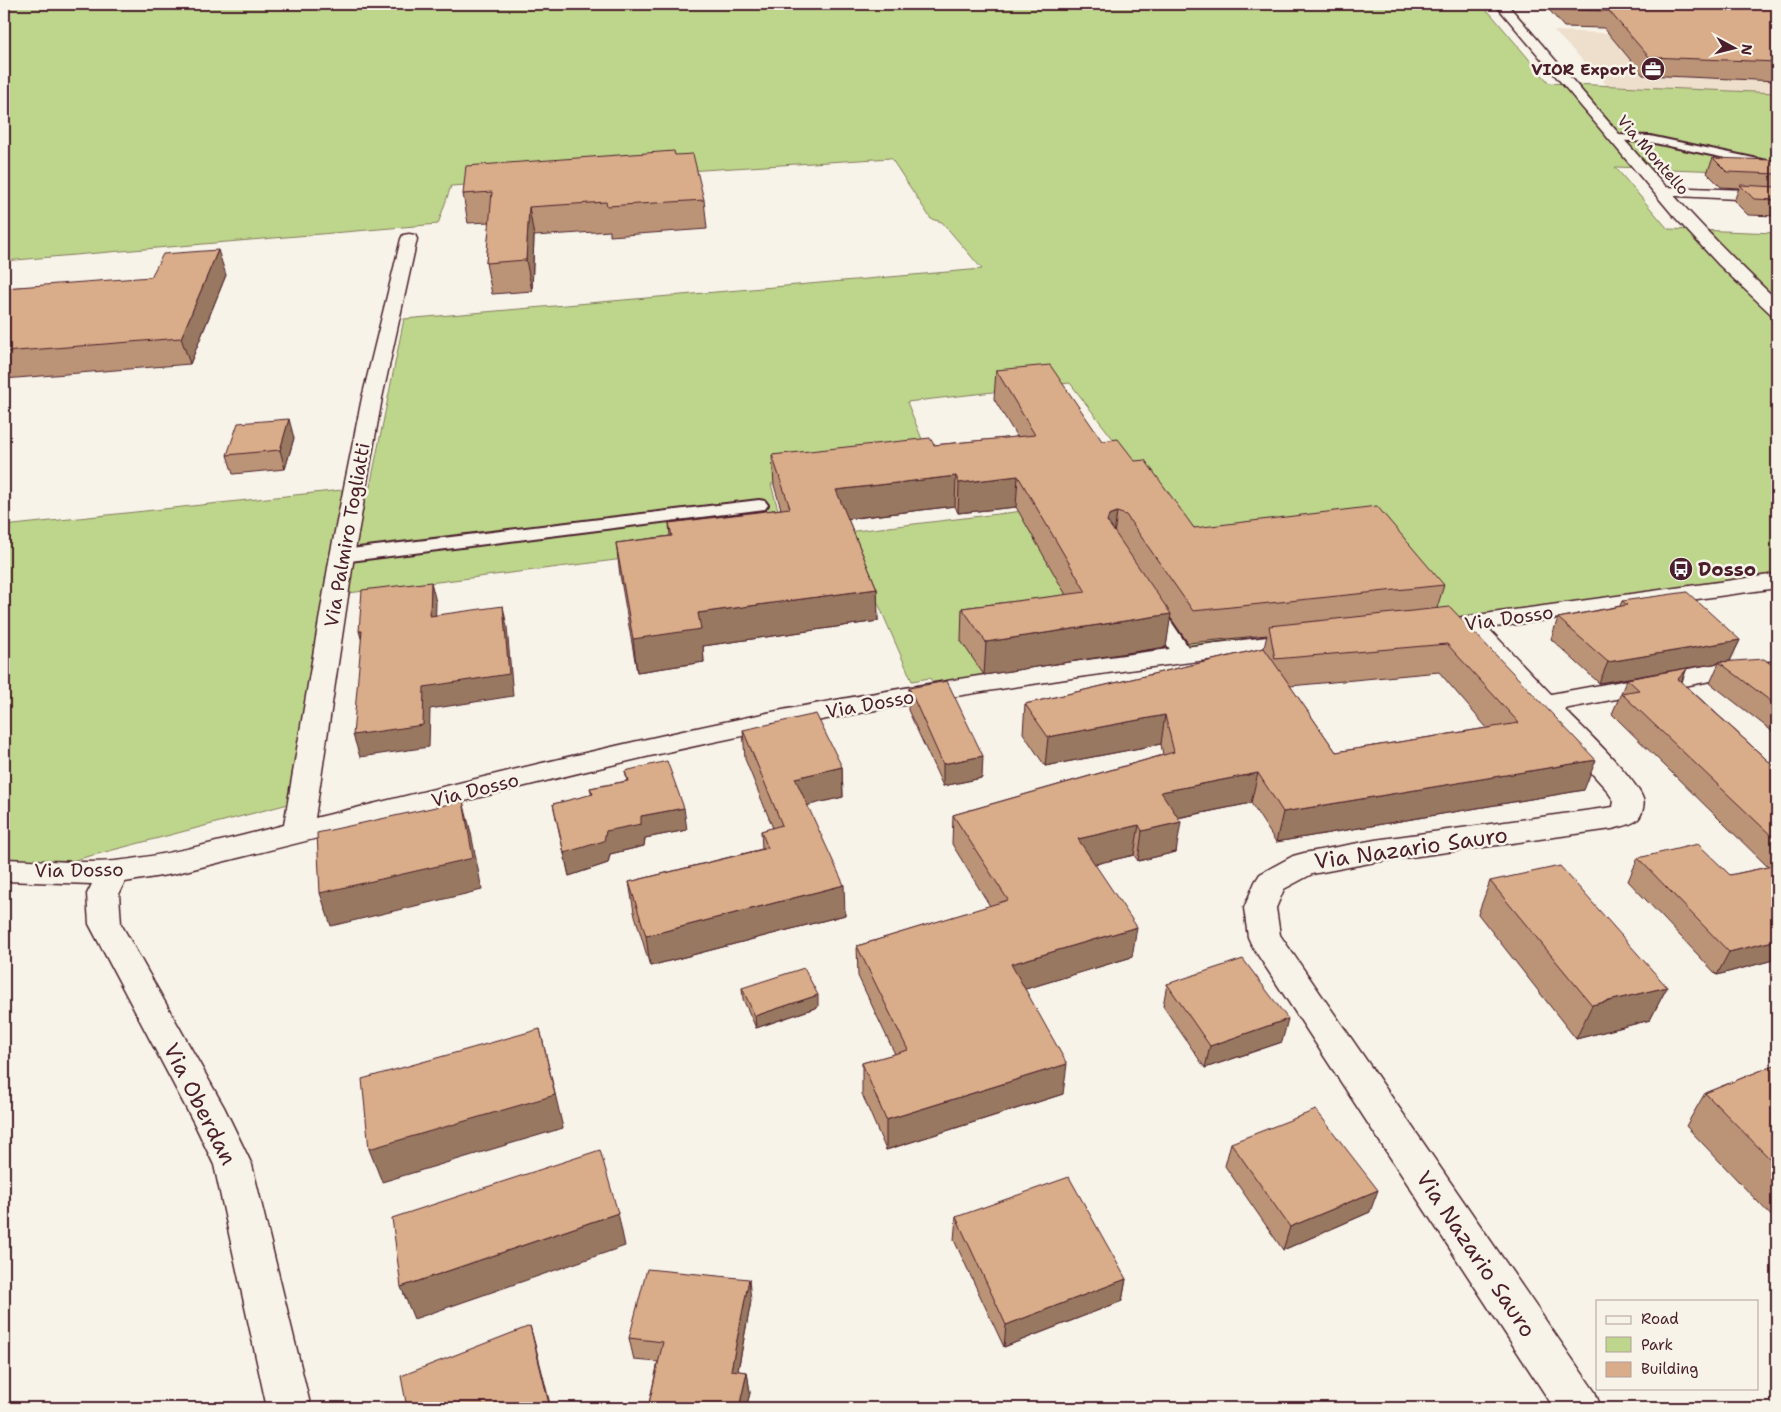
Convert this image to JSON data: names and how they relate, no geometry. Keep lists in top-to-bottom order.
{
  "streets": {
    "street": [
      "Via Montello",
      "Via Palmiro Togliatti",
      "Via Dosso",
      "Via Nazario Sauro",
      "Via Oberdan"
    ]
  },
  "crossings": [
    ["Via Palmiro Togliatti", "Via Dosso"],
    ["Via Dosso", "Via Nazario Sauro"],
    ["Via Dosso", "Via Oberdan"]
  ],
  "places": {
    "office": ["VIOR Export"],
    "bus stop": ["Dosso"]
  },
  "legend": ["Road", "Park", "Building"],
  "north": "right"
}
